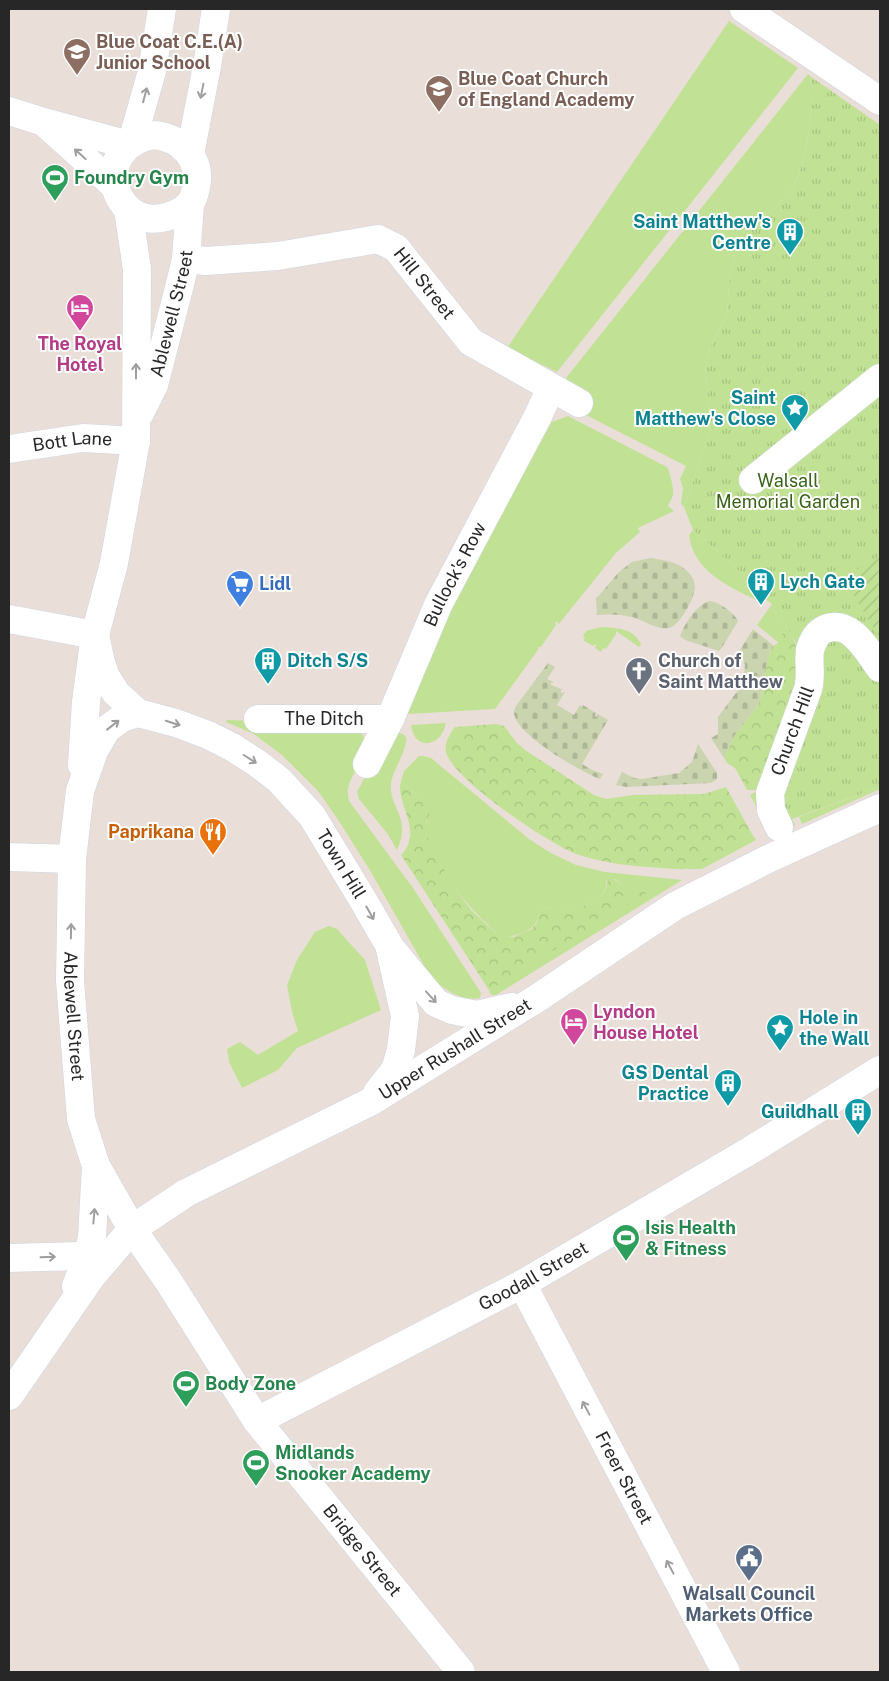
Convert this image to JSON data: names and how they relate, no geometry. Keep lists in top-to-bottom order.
{
  "streets": {
    "street": [
      "Hill Street",
      "Ablewell Street",
      "Bott Lane",
      "Bullock's Row",
      "The Ditch",
      "Church Hill",
      "Town Hill",
      "Upper Rushall Street",
      "Goodall Street",
      "Freer Street",
      "Bridge Street"
    ]
  },
  "crossings": [
    ["Hill Street", "Ablewell Street"],
    ["Hill Street", "Bullock's Row"],
    ["Ablewell Street", "Bott Lane"],
    ["Ablewell Street", "Town Hill"],
    ["Ablewell Street", "Upper Rushall Street"],
    ["Ablewell Street", "Bridge Street"],
    ["Bullock's Row", "The Ditch"],
    ["Town Hill", "Upper Rushall Street"],
    ["Upper Rushall Street", "Bridge Street"],
    ["Goodall Street", "Freer Street"],
    ["Goodall Street", "Bridge Street"]
  ],
  "one_way": ["Town Hill", "Freer Street"],
  "parks": ["Walsall Memorial Garden"],
  "places": {
    "school or university": ["Blue Coat C.E.(A) Junior School", "Blue Coat Church of England Academy"],
    "sports": [
      "Foundry Gym",
      "Isis Health & Fitness",
      "Body Zone",
      "Midlands Snooker Academy"
    ],
    "building": [
      "Saint Matthew's Centre",
      "Lych Gate",
      "Ditch S/S",
      "GS Dental Practice",
      "Guildhall"
    ],
    "hotel": ["The Royal Hotel", "Lyndon House Hotel"],
    "place": ["Saint Matthew's Close", "Hole in the Wall"],
    "supermarket": ["Lidl"],
    "church": ["Church of Saint Matthew"],
    "restaurant": ["Paprikana"],
    "public building": ["Walsall Council Markets Office"]
  }
}
